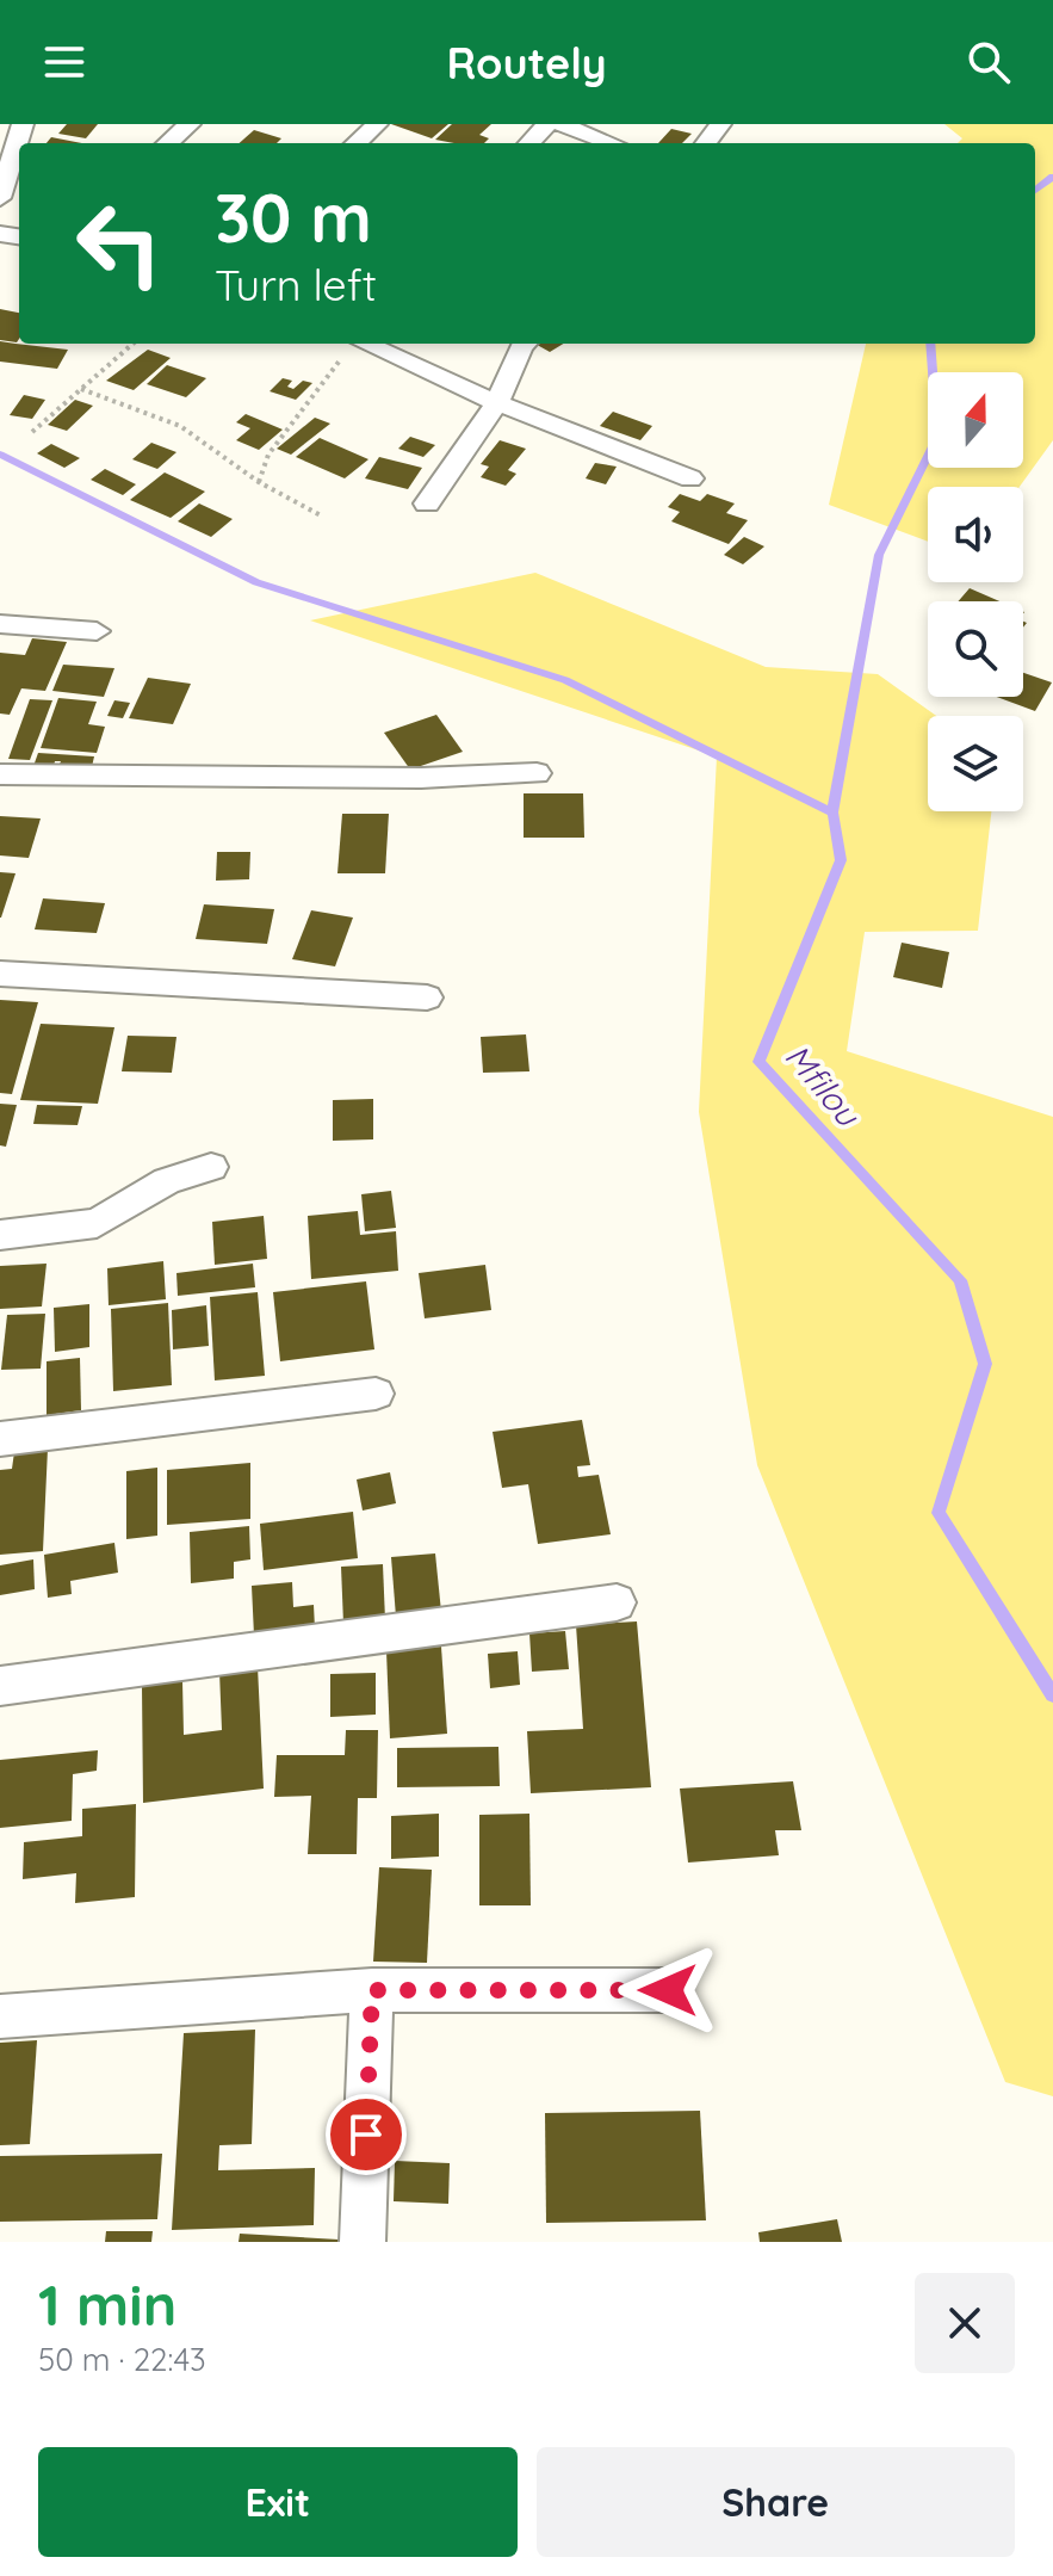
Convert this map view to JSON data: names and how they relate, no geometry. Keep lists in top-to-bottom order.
{
  "water": ["Mfilou"],
  "north": "top",
  "page": {
    "header": "Routely",
    "turn": ["30 m", "Turn left"],
    "heading": ["1 min", "50 m · 22:43"],
    "buttons": ["Exit", "Share"]
  }
}
